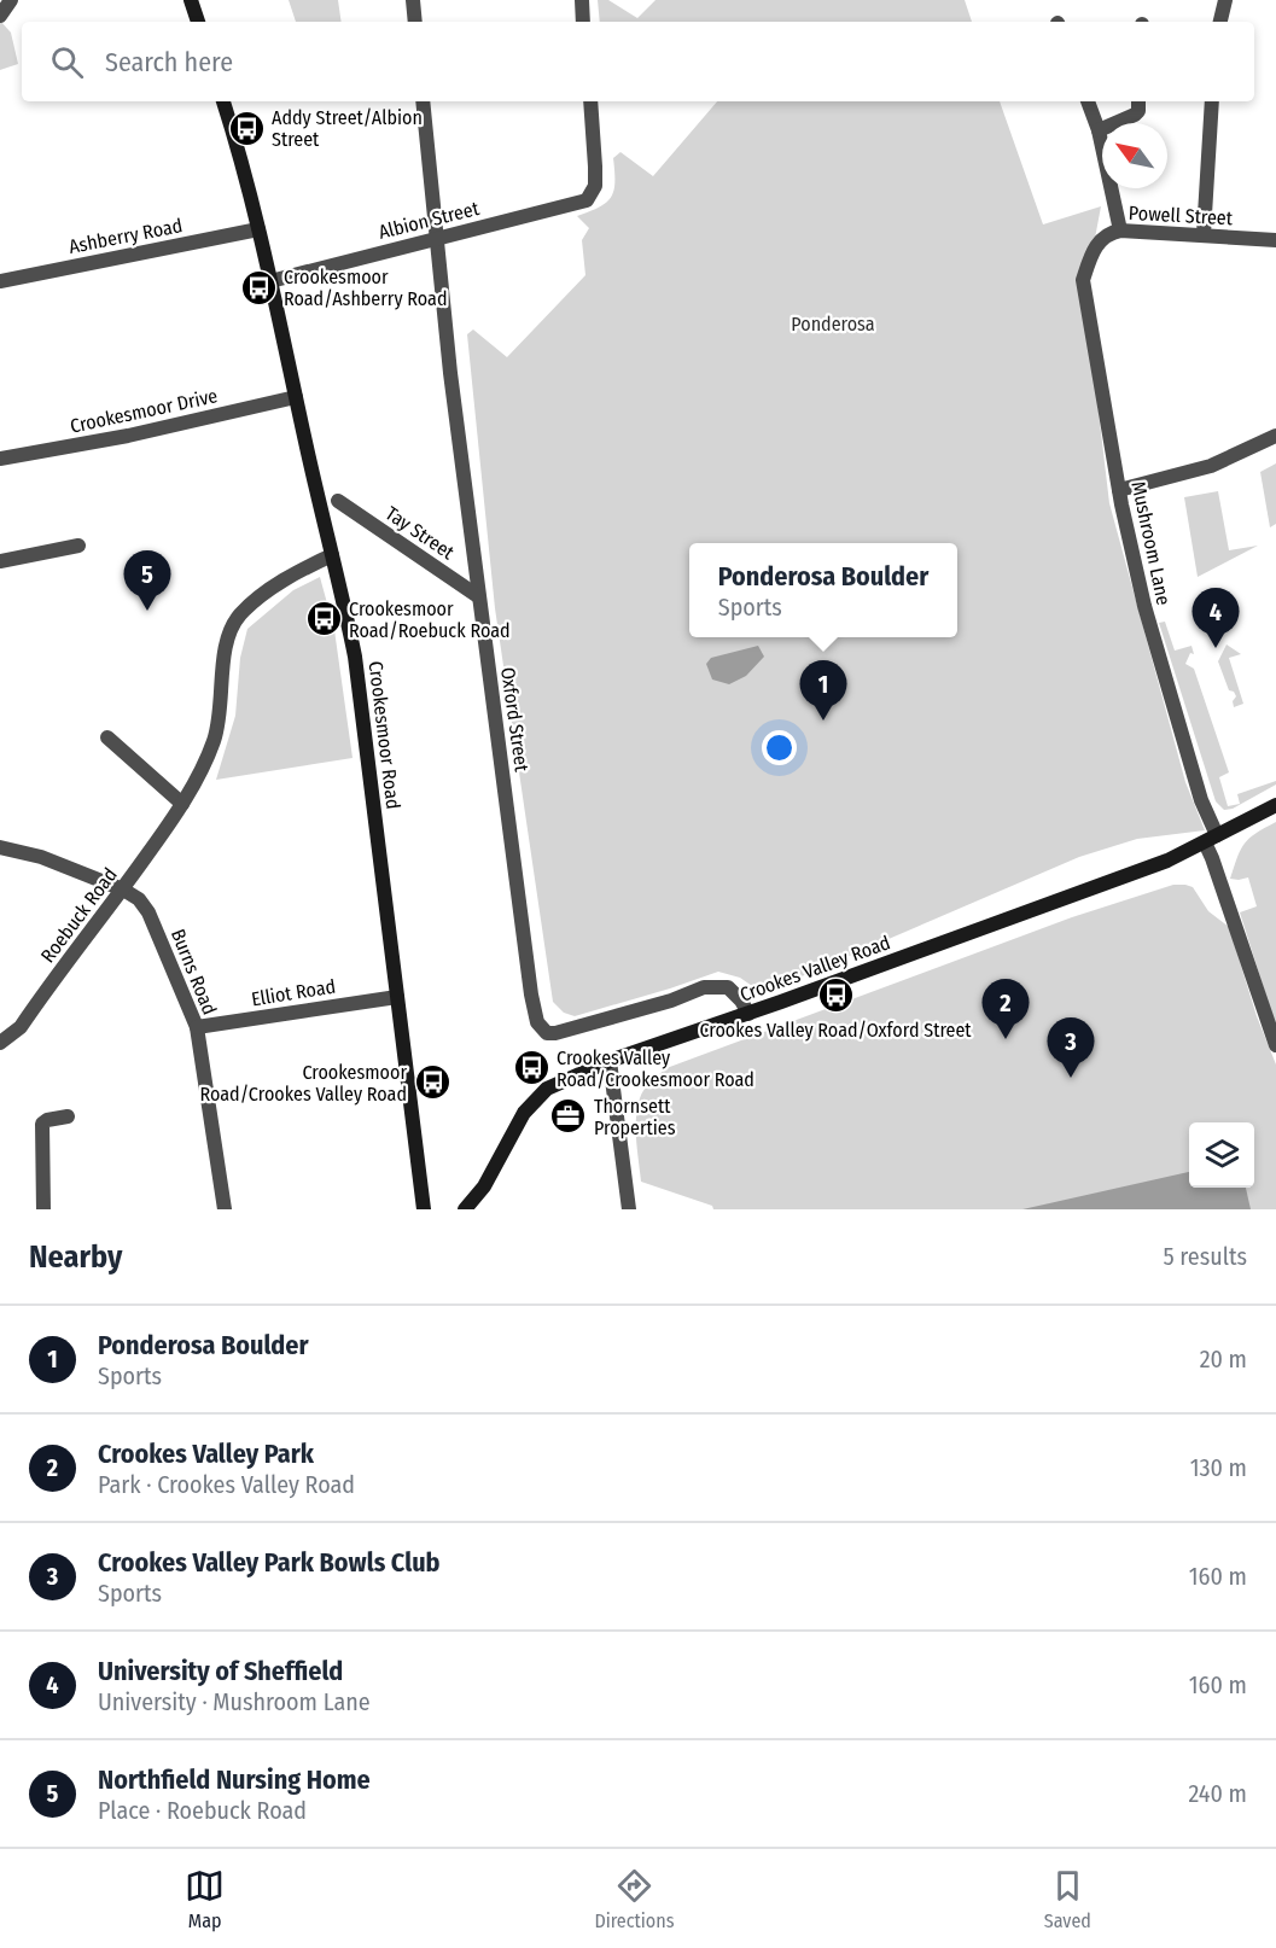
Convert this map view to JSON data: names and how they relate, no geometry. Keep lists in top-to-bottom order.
{
  "streets": {
    "street": [
      "Powell Street",
      "Albion Street",
      "Ashberry Road",
      "Crookesmoor Drive",
      "Tay Street",
      "Mushroom Lane",
      "Oxford Street",
      "Crookesmoor Road",
      "Roebuck Road",
      "Crookes Valley Road",
      "Burns Road",
      "Elliot Road"
    ]
  },
  "crossings": [
    ["Powell Street", "Mushroom Lane"],
    ["Albion Street", "Oxford Street"],
    ["Albion Street", "Crookesmoor Road"],
    ["Ashberry Road", "Crookesmoor Road"],
    ["Crookesmoor Drive", "Crookesmoor Road"],
    ["Tay Street", "Oxford Street"],
    ["Mushroom Lane", "Crookes Valley Road"],
    ["Oxford Street", "Crookes Valley Road"],
    ["Crookesmoor Road", "Roebuck Road"],
    ["Crookesmoor Road", "Elliot Road"],
    ["Roebuck Road", "Burns Road"],
    ["Burns Road", "Elliot Road"]
  ],
  "parks": ["Ponderosa"],
  "places": {
    "bus stop": [
      "Addy Street/Albion Street",
      "Crookesmoor Road/Ashberry Road",
      "Crookesmoor Road/Roebuck Road",
      "Crookes Valley Road/Oxford Street",
      "Crookes Valley Road/Crookesmoor Road",
      "Crookesmoor Road/Crookes Valley Road"
    ],
    "office": ["Thornsett Properties"]
  },
  "north": "top left",
  "page": {
    "search": "Search here",
    "popup": ["Ponderosa Boulder", "Sports"],
    "pins": [
      "5",
      "4",
      "1",
      "2",
      "3"
    ],
    "heading": ["Nearby", "5 results"],
    "list": [
      {
        "mark": "1",
        "name": "Ponderosa Boulder",
        "note": "Sports",
        "value": "20 m"
      },
      {
        "mark": "2",
        "name": "Crookes Valley Park",
        "note": "Park · Crookes Valley Road",
        "value": "130 m"
      },
      {
        "mark": "3",
        "name": "Crookes Valley Park Bowls Club",
        "note": "Sports",
        "value": "160 m"
      },
      {
        "mark": "4",
        "name": "University of Sheffield",
        "note": "University · Mushroom Lane",
        "value": "160 m"
      },
      {
        "mark": "5",
        "name": "Northfield Nursing Home",
        "note": "Place · Roebuck Road",
        "value": "240 m"
      }
    ],
    "nav": ["Map", "Directions", "Saved"]
  }
}
